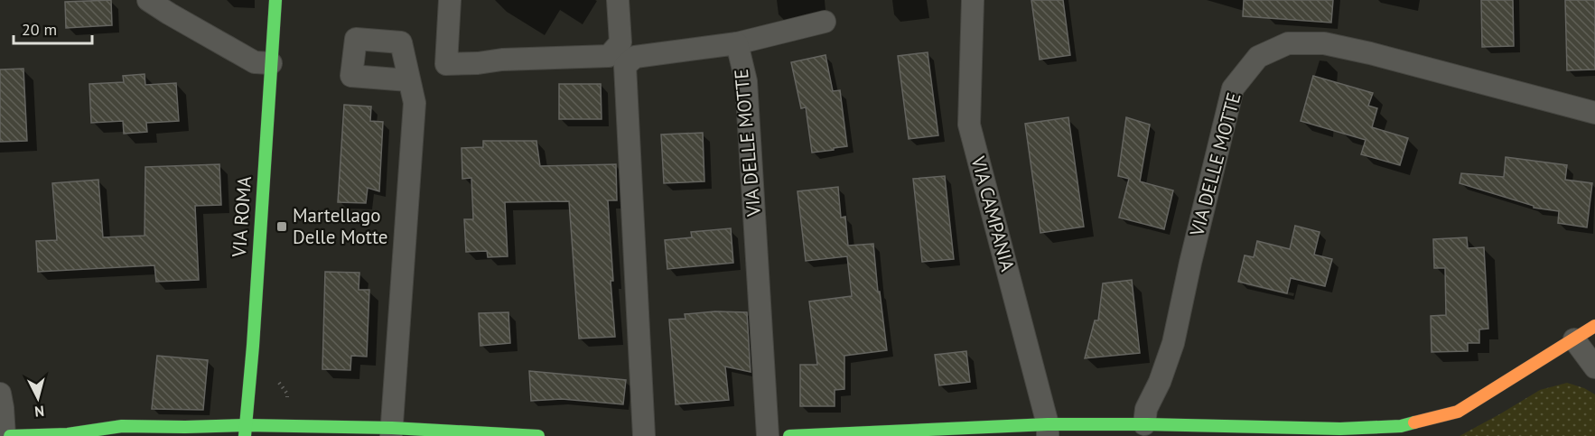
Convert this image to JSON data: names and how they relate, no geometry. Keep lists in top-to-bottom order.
{
  "streets": {
    "street": ["VIA DELLE MOTTE", "VIA CAMPANIA", "VIA ROMA"]
  },
  "places": {
    "transit": ["Martellago Delle Motte"]
  },
  "scale_bar": "20 m",
  "north": "bottom"
}
